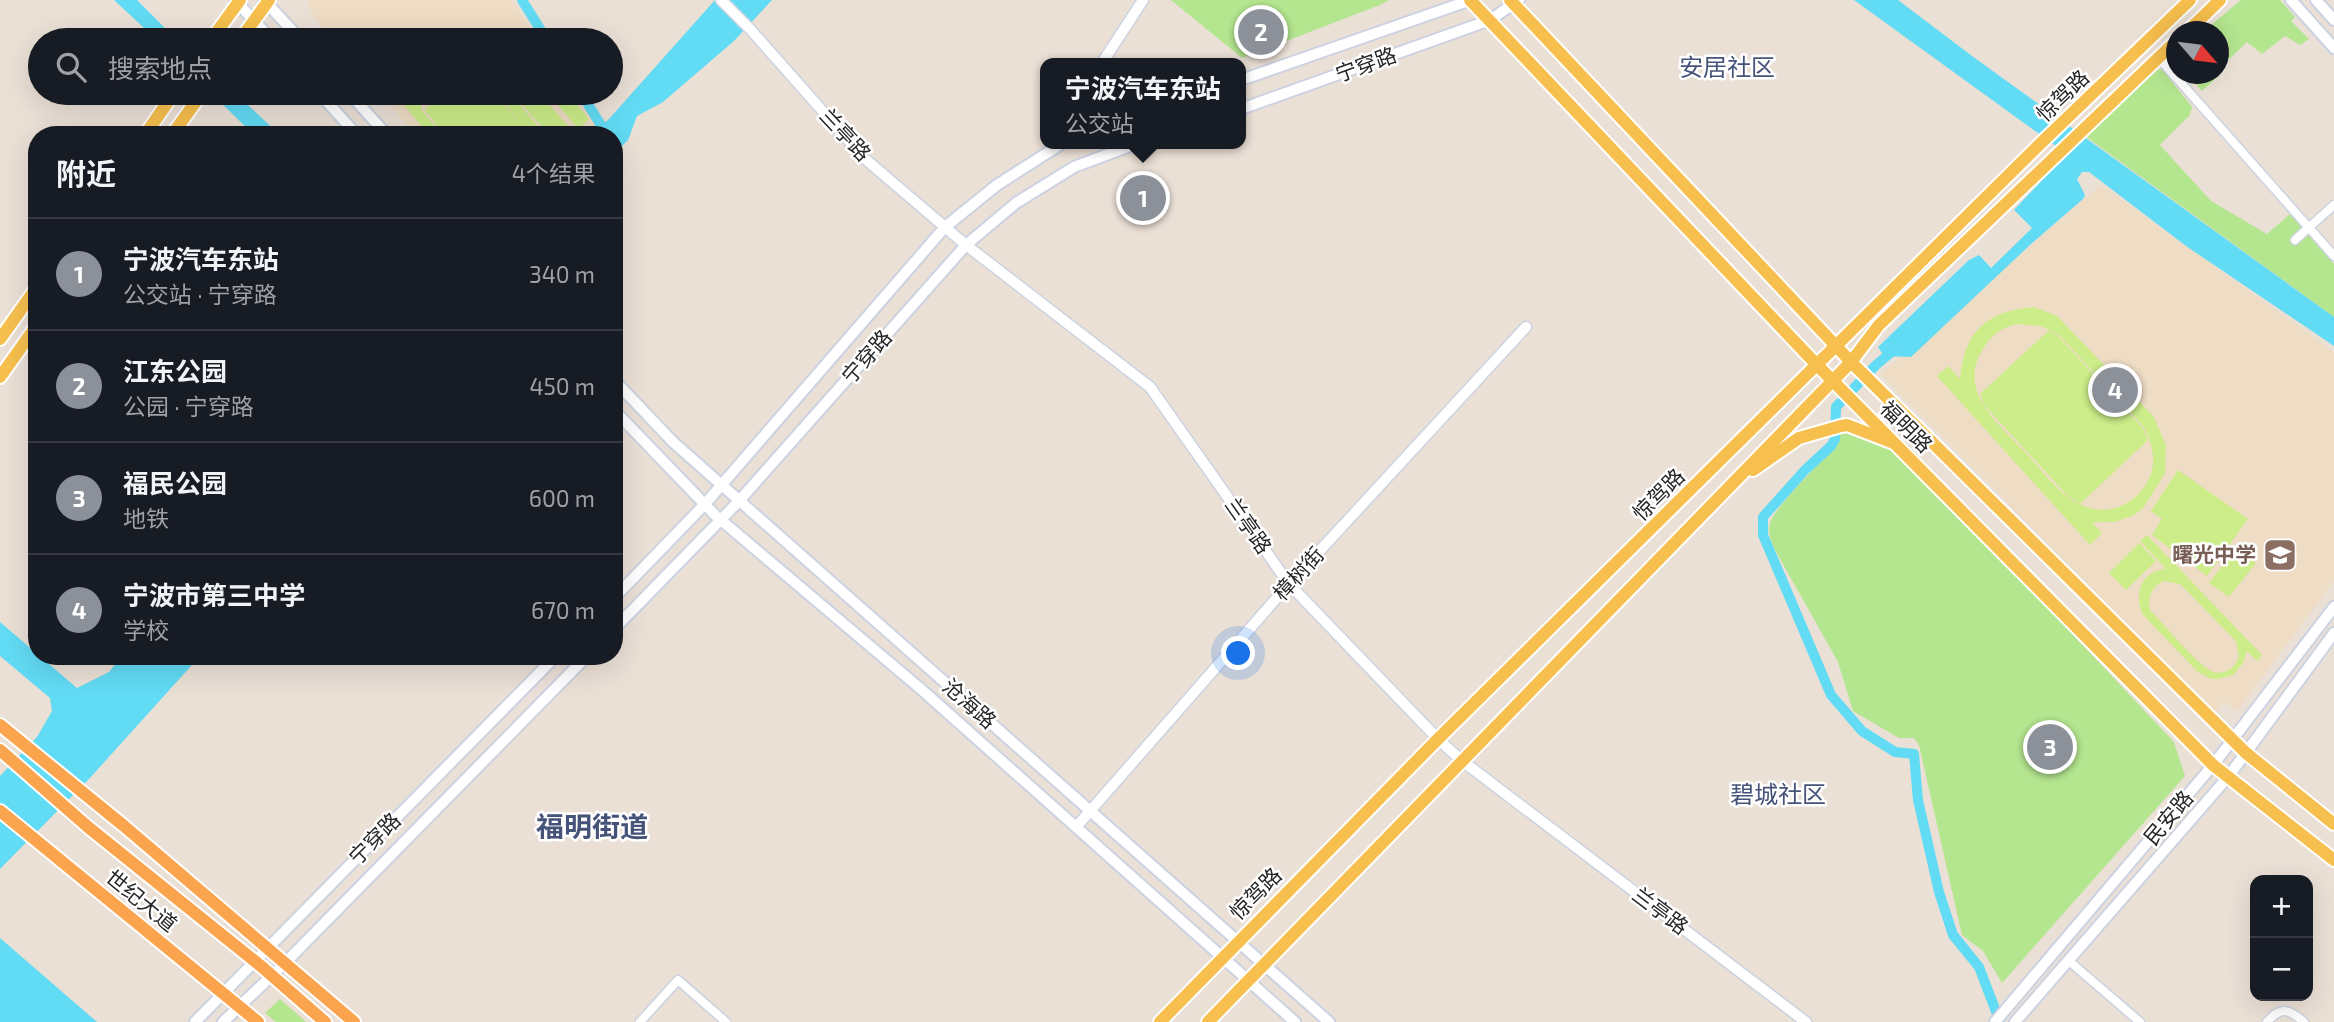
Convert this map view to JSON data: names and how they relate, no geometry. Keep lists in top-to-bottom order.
{
  "streets": {
    "highway": ["世纪大道"],
    "main road": [
      "宁穿路",
      "惊驾路",
      "福明路",
      "沧海路",
      "民安路"
    ],
    "street": ["兰亭路", "樟树街"]
  },
  "crossings": [
    ["宁穿路", "兰亭路"],
    ["宁穿路", "福明路"],
    ["宁穿路", "沧海路"],
    ["宁穿路", "世纪大道"],
    ["惊驾路", "兰亭路"],
    ["惊驾路", "福明路"],
    ["惊驾路", "沧海路"],
    ["兰亭路", "樟树街"],
    ["福明路", "民安路"],
    ["樟树街", "沧海路"]
  ],
  "districts": ["安居社区", "碧城社区", "福明街道"],
  "places": {
    "school or university": ["曙光中学"]
  },
  "north": "bottom right",
  "page": {
    "pins": [
      "2",
      "1",
      "4",
      "3"
    ],
    "search": "搜索地点",
    "popup": ["宁波汽车东站", "公交站"],
    "heading": ["附近", "4个结果"],
    "list": [
      {
        "mark": "1",
        "name": "宁波汽车东站",
        "note": "公交站 · 宁穿路",
        "value": "340 m"
      },
      {
        "mark": "2",
        "name": "江东公园",
        "note": "公园 · 宁穿路",
        "value": "450 m"
      },
      {
        "mark": "3",
        "name": "福民公园",
        "note": "地铁",
        "value": "600 m"
      },
      {
        "mark": "4",
        "name": "宁波市第三中学",
        "note": "学校",
        "value": "670 m"
      }
    ],
    "map_buttons": ["+", "−"]
  }
}
